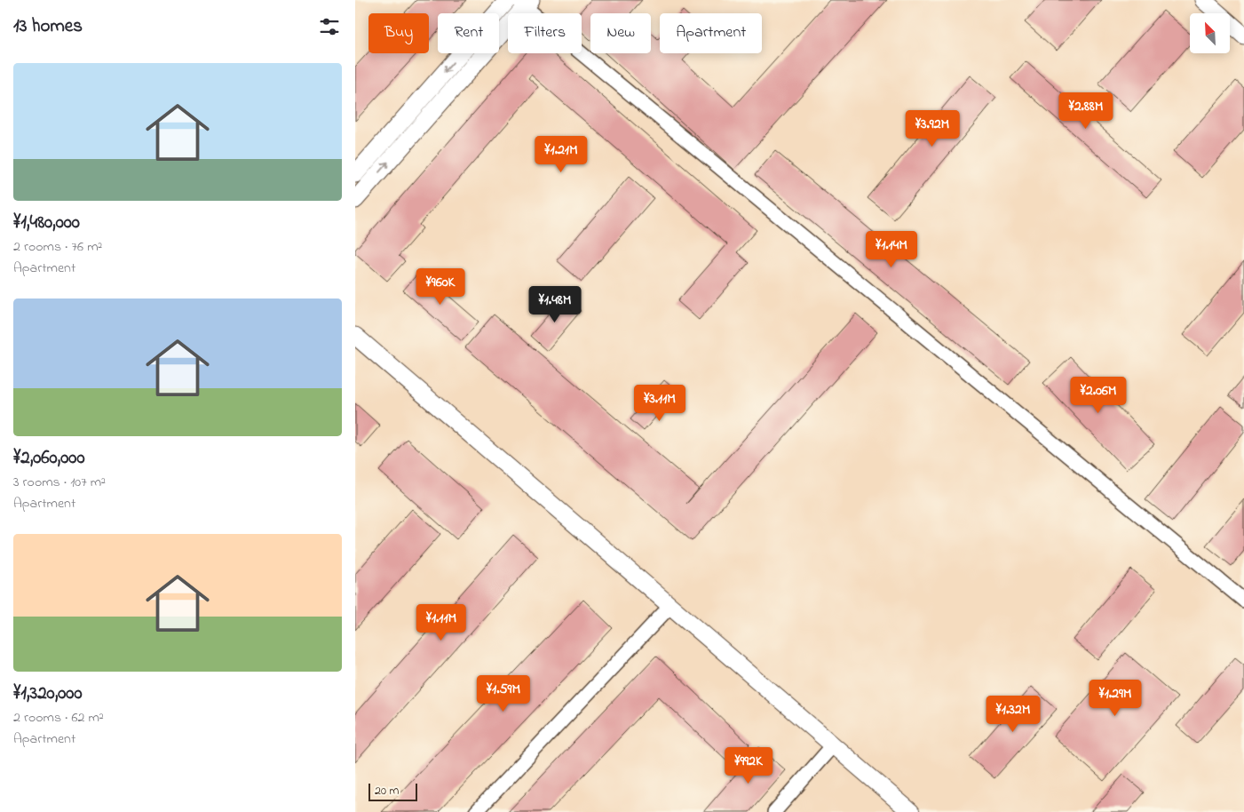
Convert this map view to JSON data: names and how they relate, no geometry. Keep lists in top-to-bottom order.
{
  "scale_bar": "20 m",
  "north": "top left",
  "page": {
    "heading": "13 homes",
    "chip": [
      "Buy",
      "Rent",
      "Filters",
      "New",
      "Apartment"
    ],
    "list": [
      {
        "name": "¥1,480,000",
        "note": "2 rooms · 76 m² · Apartment"
      },
      {
        "name": "¥2,060,000",
        "note": "3 rooms · 107 m² · Apartment"
      },
      {
        "name": "¥1,320,000",
        "note": "2 rooms · 62 m² · Apartment"
      }
    ],
    "price": [
      "¥2.88M",
      "¥3.92M",
      "¥1.21M",
      "¥1.14M",
      "¥960K",
      "¥1.48M",
      "¥2.06M",
      "¥3.11M",
      "¥1.11M",
      "¥1.59M",
      "¥1.29M",
      "¥1.32M",
      "¥992K"
    ],
    "scale": "20 m"
  }
}
